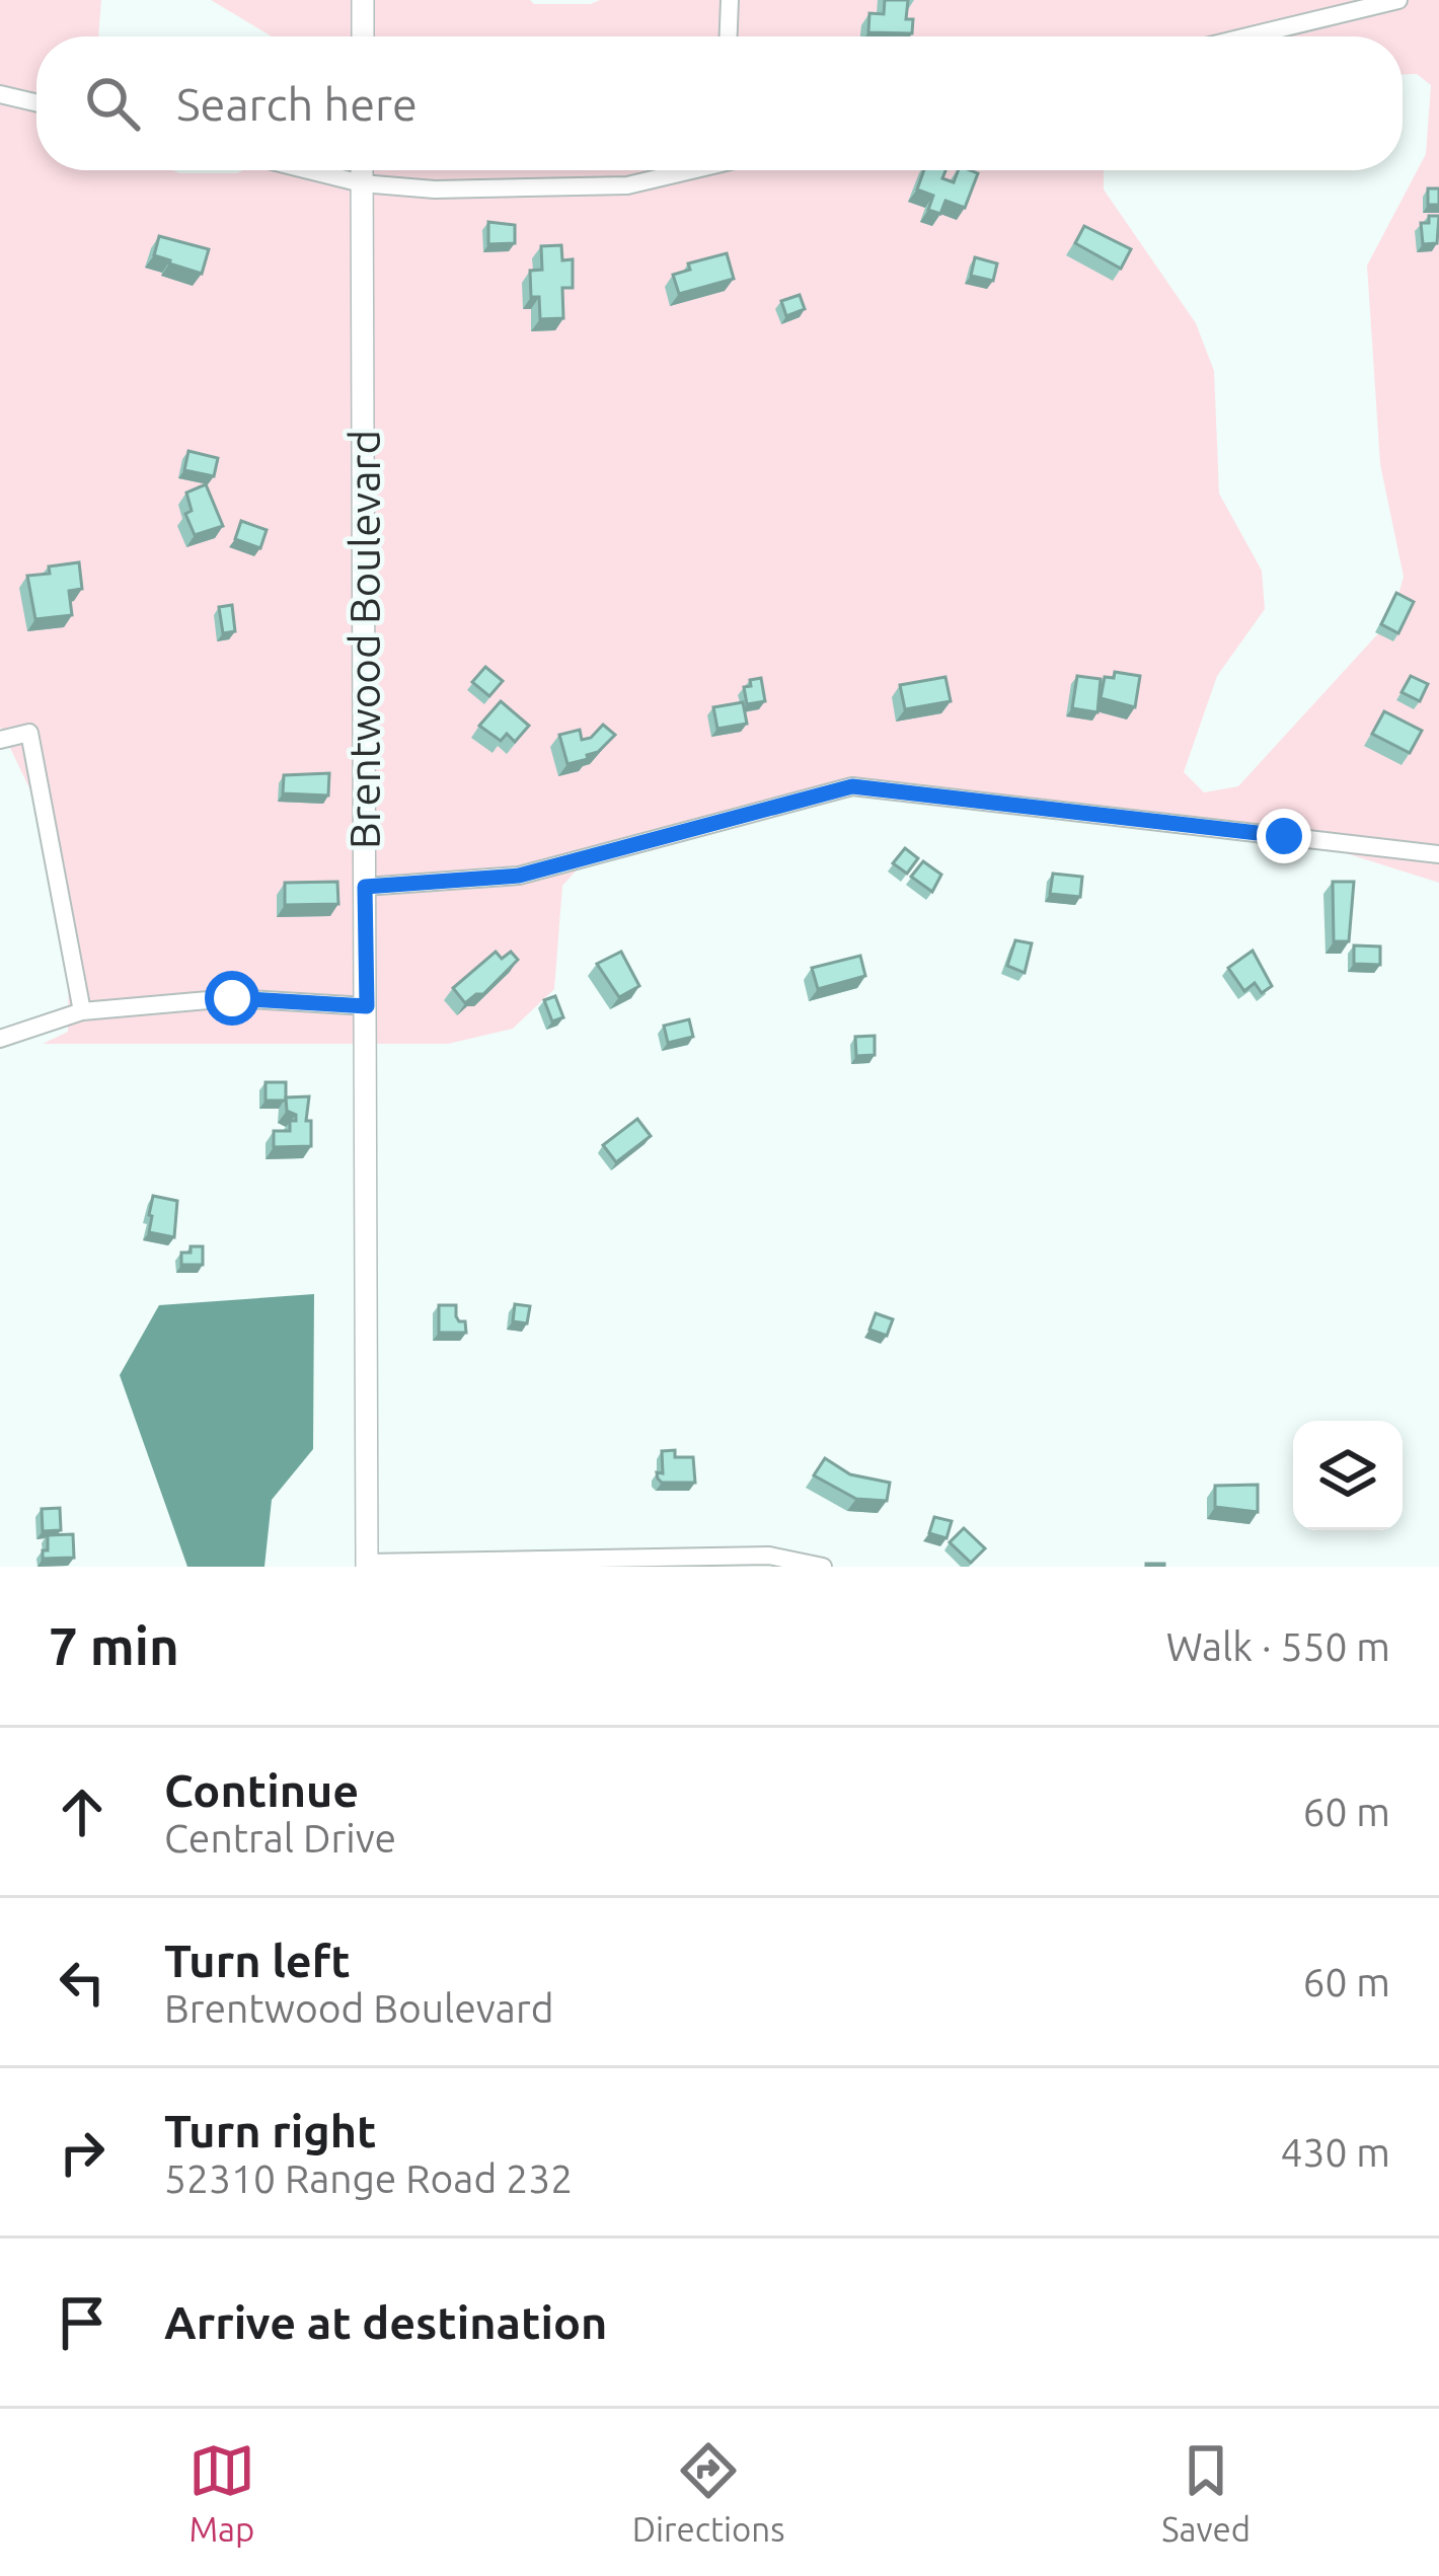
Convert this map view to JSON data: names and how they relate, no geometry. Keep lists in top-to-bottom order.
{
  "streets": {
    "street": ["Brentwood Boulevard"]
  },
  "page": {
    "search": "Search here",
    "heading": ["7 min", "Walk · 550 m"],
    "list": [
      ["Continue", "Central Drive", "60 m"],
      ["Turn left", "Brentwood Boulevard", "60 m"],
      ["Turn right", "52310 Range Road 232", "430 m"],
      "Arrive at destination"
    ],
    "nav": ["Map", "Directions", "Saved"]
  }
}
